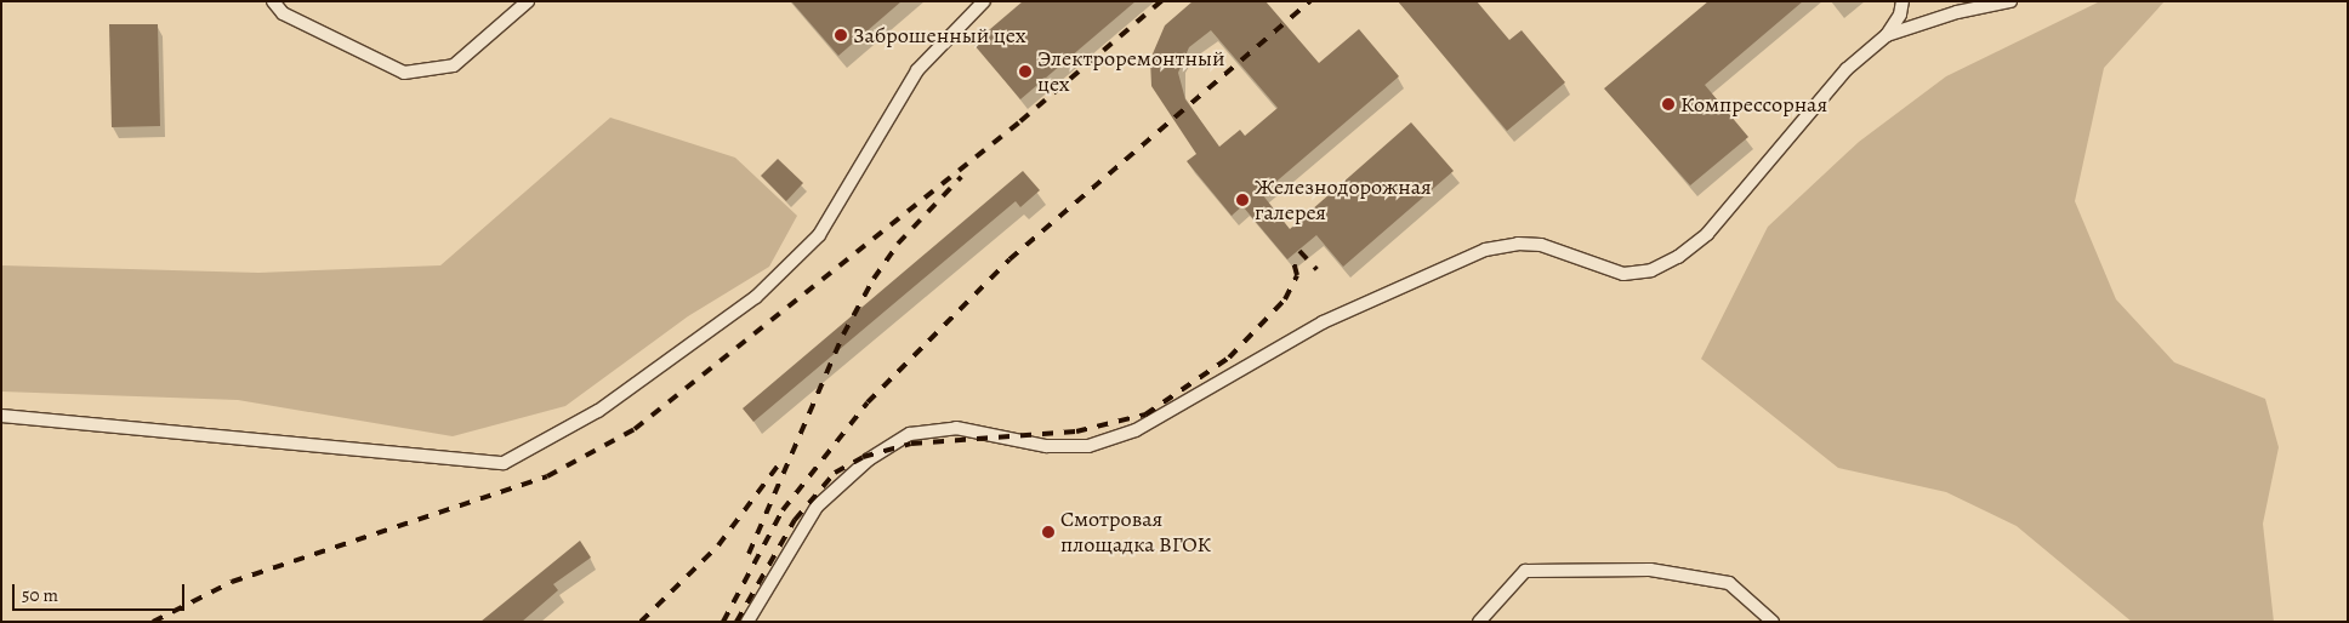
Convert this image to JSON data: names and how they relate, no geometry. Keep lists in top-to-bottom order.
{
  "places": [
    "Заброшенный цех",
    "Электроремонтный цех",
    "Компрессорная",
    "Железнодорожная галерея",
    "Смотровая площадка ВГОК"
  ],
  "scale_bar": "50 m"
}
